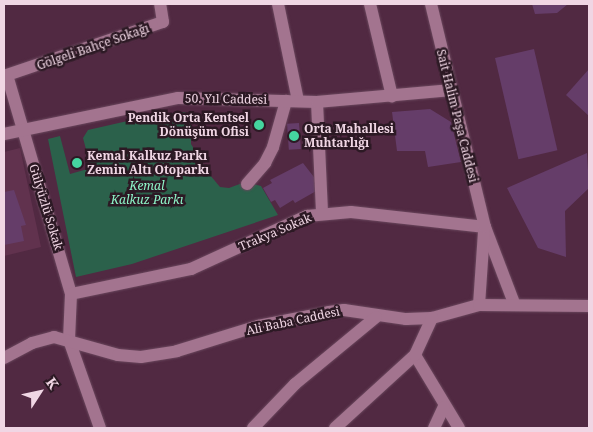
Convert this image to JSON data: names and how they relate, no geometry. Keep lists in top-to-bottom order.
{
  "streets": {
    "street": [
      "Gölgeli Bahçe Sokağı",
      "50. Yıl Caddesi",
      "Sait Halim Paşa Caddesi",
      "Gülyüzlü Sokak",
      "Trakya Sokak",
      "Ali Baba Caddesi"
    ]
  },
  "crossings": [
    ["Gölgeli Bahçe Sokağı", "Gülyüzlü Sokak"],
    ["50. Yıl Caddesi", "Sait Halim Paşa Caddesi"],
    ["50. Yıl Caddesi", "Gülyüzlü Sokak"],
    ["Sait Halim Paşa Caddesi", "Trakya Sokak"],
    ["Gülyüzlü Sokak", "Trakya Sokak"],
    ["Gülyüzlü Sokak", "Ali Baba Caddesi"]
  ],
  "parks": ["Kemal Kalkuz Parkı"],
  "places": ["Pendik Orta Kentsel Dönüşüm Ofisi", "Orta Mahallesi Muhtarlığı", "Kemal Kalkuz Parkı Zemin Altı Otoparkı"],
  "north": "top right"
}
